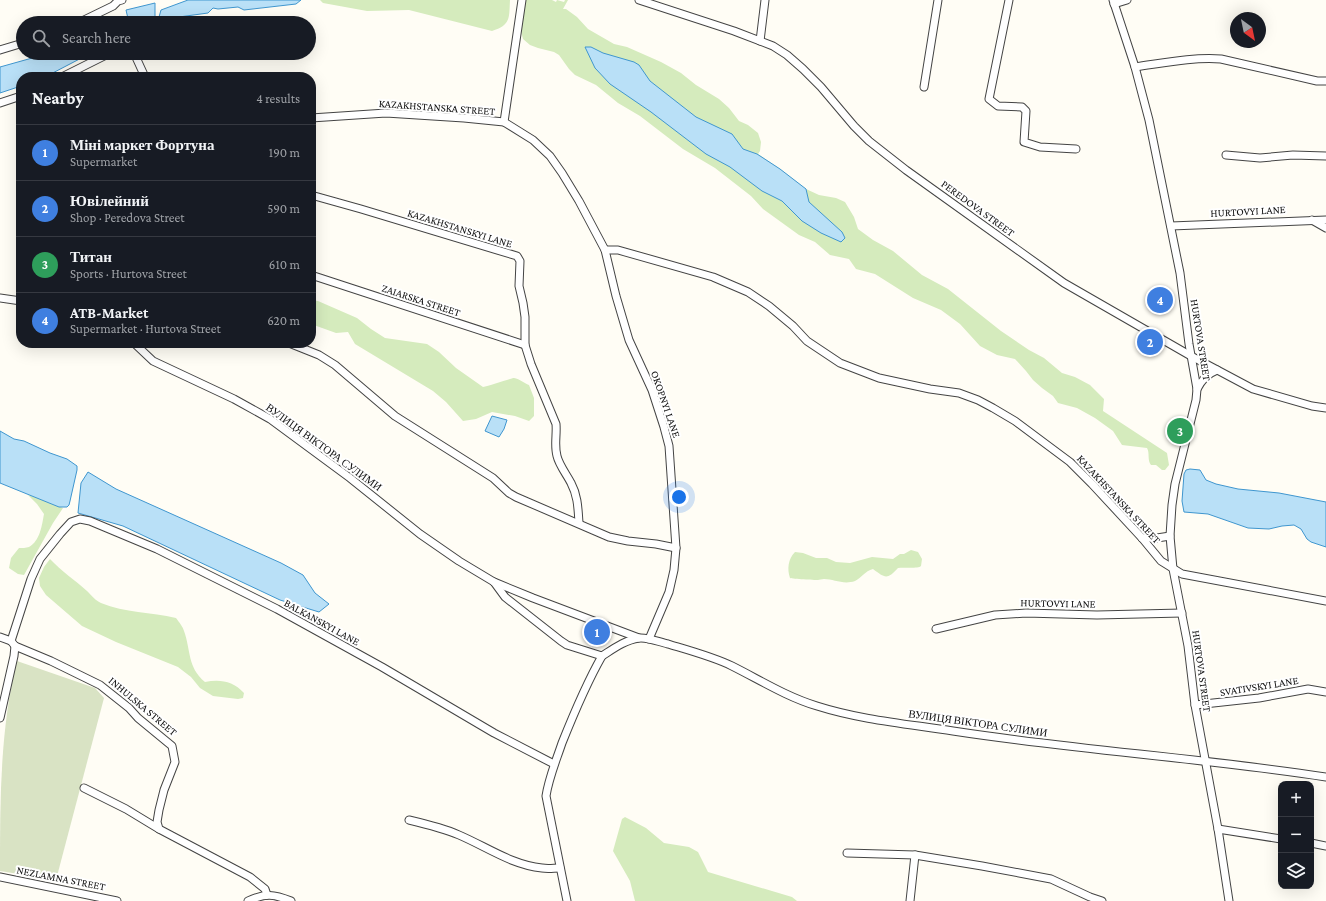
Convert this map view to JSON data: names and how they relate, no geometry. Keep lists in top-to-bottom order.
{
  "streets": {
    "street": [
      "KAZAKHSTANSKA STREET",
      "PEREDOVA STREET",
      "HURTOVYI LANE",
      "KAZAKHSTANSKYI LANE",
      "ZAIARSKA STREET",
      "HURTOVA STREET",
      "OKOPNYI LANE",
      "ВУЛИЦЯ ВІКТОРА СУЛИМИ",
      "BALKANSKYI LANE",
      "SVATIVSKYI LANE",
      "INHULSKA STREET",
      "NEZLAMNA STREET"
    ]
  },
  "crossings": [
    ["KAZAKHSTANSKA STREET", "HURTOVA STREET"],
    ["KAZAKHSTANSKA STREET", "OKOPNYI LANE"],
    ["PEREDOVA STREET", "HURTOVA STREET"],
    ["HURTOVYI LANE", "HURTOVA STREET"],
    ["KAZAKHSTANSKYI LANE", "ZAIARSKA STREET"],
    ["HURTOVA STREET", "ВУЛИЦЯ ВІКТОРА СУЛИМИ"],
    ["HURTOVA STREET", "SVATIVSKYI LANE"],
    ["OKOPNYI LANE", "ВУЛИЦЯ ВІКТОРА СУЛИМИ"],
    ["BALKANSKYI LANE", "INHULSKA STREET"]
  ],
  "north": "bottom right",
  "page": {
    "search": "Search here",
    "heading": ["Nearby", "4 results"],
    "list": [
      {
        "mark": "1",
        "name": "Міні маркет Фортуна",
        "note": "Supermarket",
        "value": "190 m"
      },
      {
        "mark": "2",
        "name": "Ювілейний",
        "note": "Shop · Peredova Street",
        "value": "590 m"
      },
      {
        "mark": "3",
        "name": "Титан",
        "note": "Sports · Hurtova Street",
        "value": "610 m"
      },
      {
        "mark": "4",
        "name": "ATB-Market",
        "note": "Supermarket · Hurtova Street",
        "value": "620 m"
      }
    ],
    "pins": [
      "4",
      "2",
      "3",
      "1"
    ],
    "map_buttons": ["+", "−"]
  }
}
